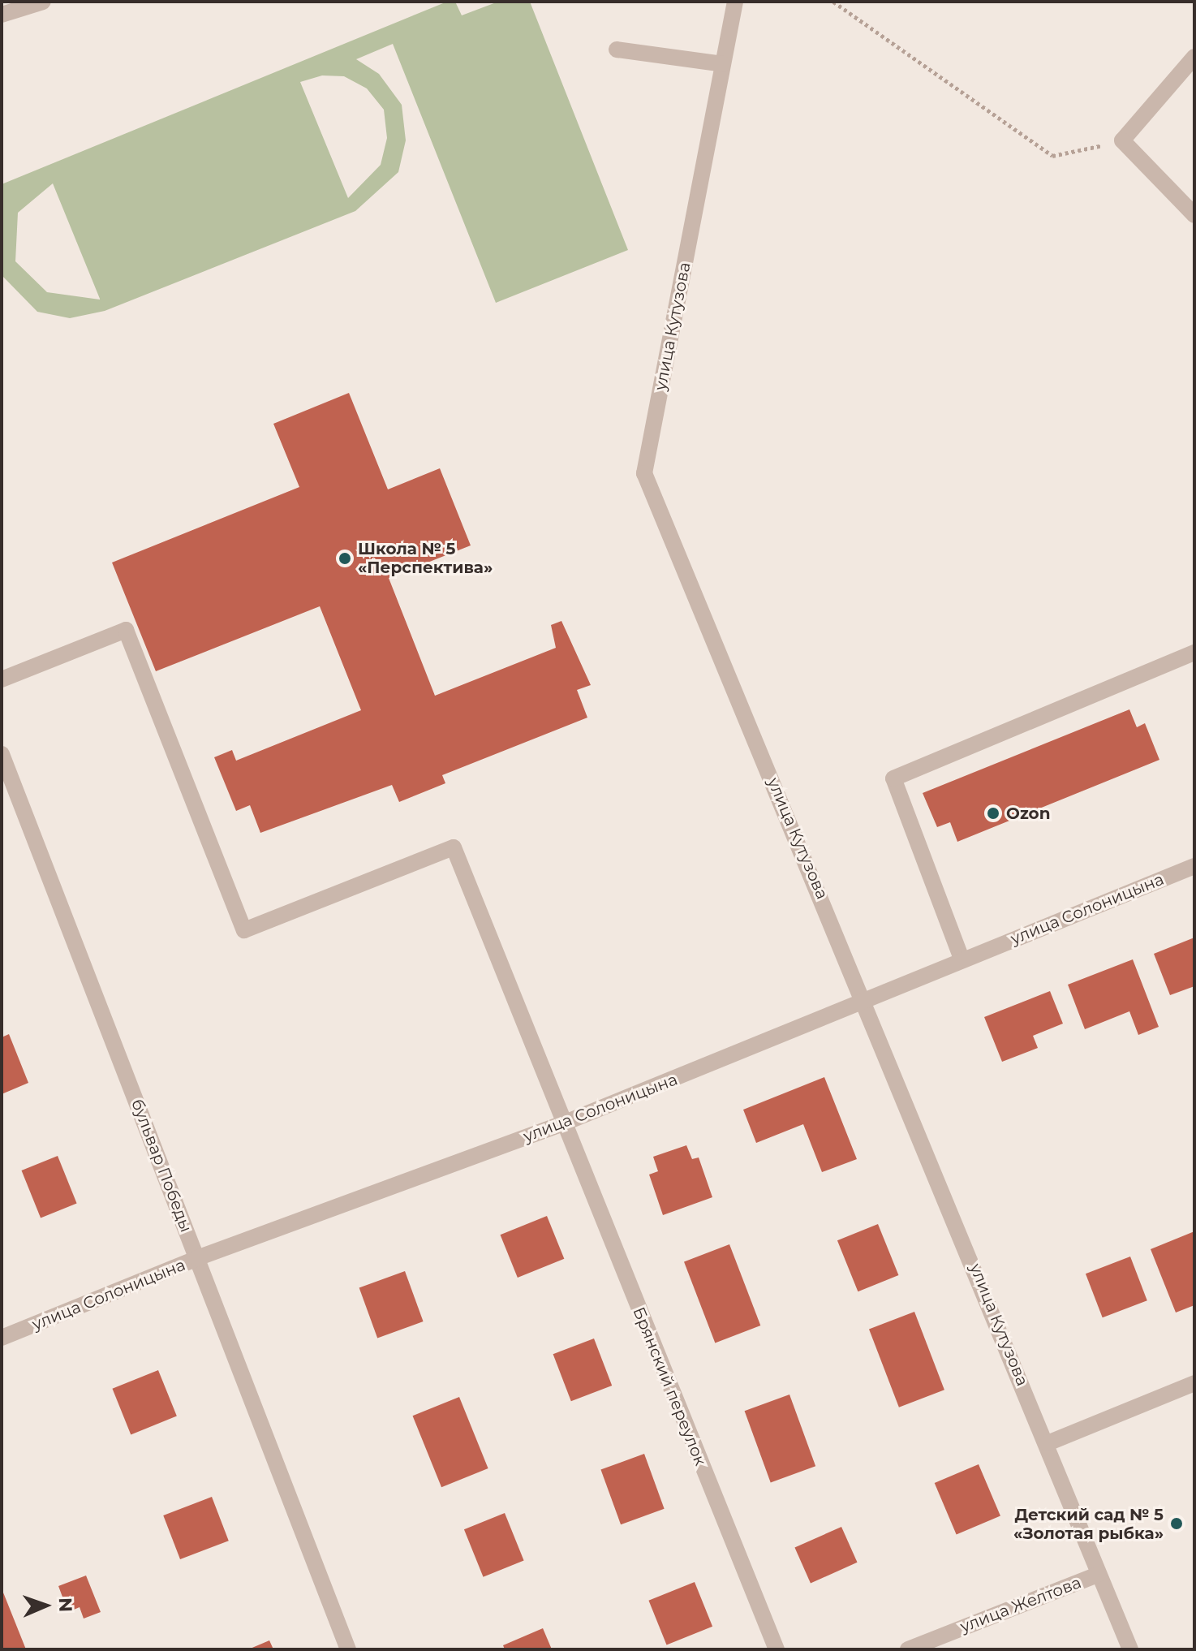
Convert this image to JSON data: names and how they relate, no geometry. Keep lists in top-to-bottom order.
{
  "streets": {
    "street": [
      "улица Кутузова",
      "улица Солоницына",
      "бульвар Победы",
      "Брянский переулок",
      "улица Желтова"
    ]
  },
  "crossings": [
    ["улица Кутузова", "улица Солоницына"],
    ["улица Кутузова", "улица Желтова"],
    ["улица Солоницына", "бульвар Победы"],
    ["улица Солоницына", "Брянский переулок"]
  ],
  "places": ["Школа № 5 «Перспектива»", "Ozon", "Детский сад № 5 «Золотая рыбка»"],
  "north": "right"
}
